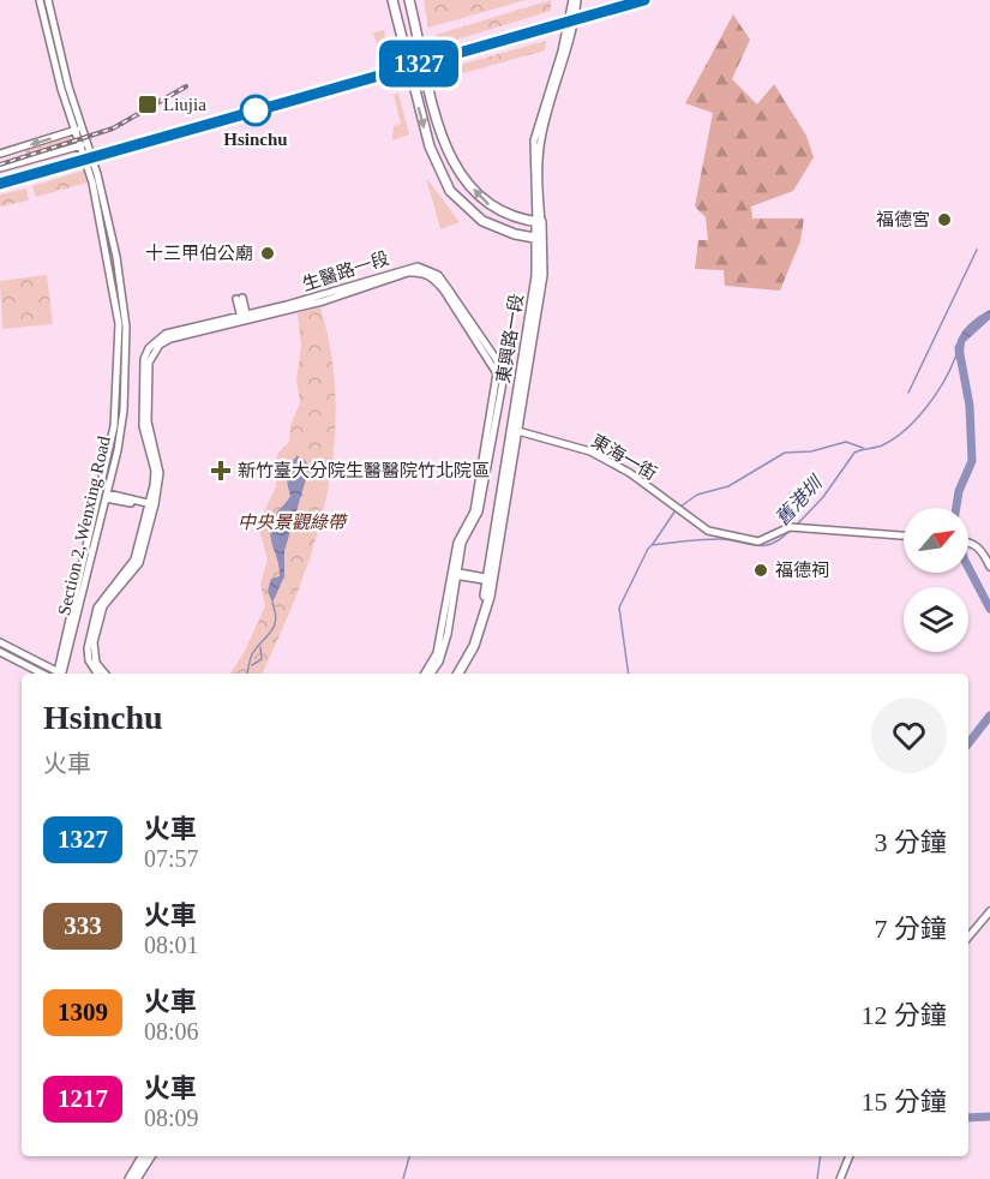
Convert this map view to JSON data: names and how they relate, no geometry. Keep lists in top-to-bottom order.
{
  "streets": {
    "main road": ["東興路一段"],
    "street": ["生醫路一段", "東海一街", "Section 2, Wenxing Road"]
  },
  "crossings": [
    ["東興路一段", "東海一街"]
  ],
  "water": ["舊港圳"],
  "parks": ["中央景觀綠帶"],
  "places": {
    "transit": ["Liujia"],
    "other": [
      "Hsinchu",
      "福德宮",
      "十三甲伯公廟",
      "福德祠"
    ],
    "health": ["新竹臺大分院生醫醫院竹北院區"]
  },
  "north": "top right",
  "page": {
    "on_map": "1327",
    "heading": ["Hsinchu", "火車"],
    "list": [
      {
        "mark": "1327",
        "name": "火車",
        "note": "07:57",
        "value": "3 分鐘"
      },
      {
        "mark": "333",
        "name": "火車",
        "note": "08:01",
        "value": "7 分鐘"
      },
      {
        "mark": "1309",
        "name": "火車",
        "note": "08:06",
        "value": "12 分鐘"
      },
      {
        "mark": "1217",
        "name": "火車",
        "note": "08:09",
        "value": "15 分鐘"
      }
    ]
  }
}
